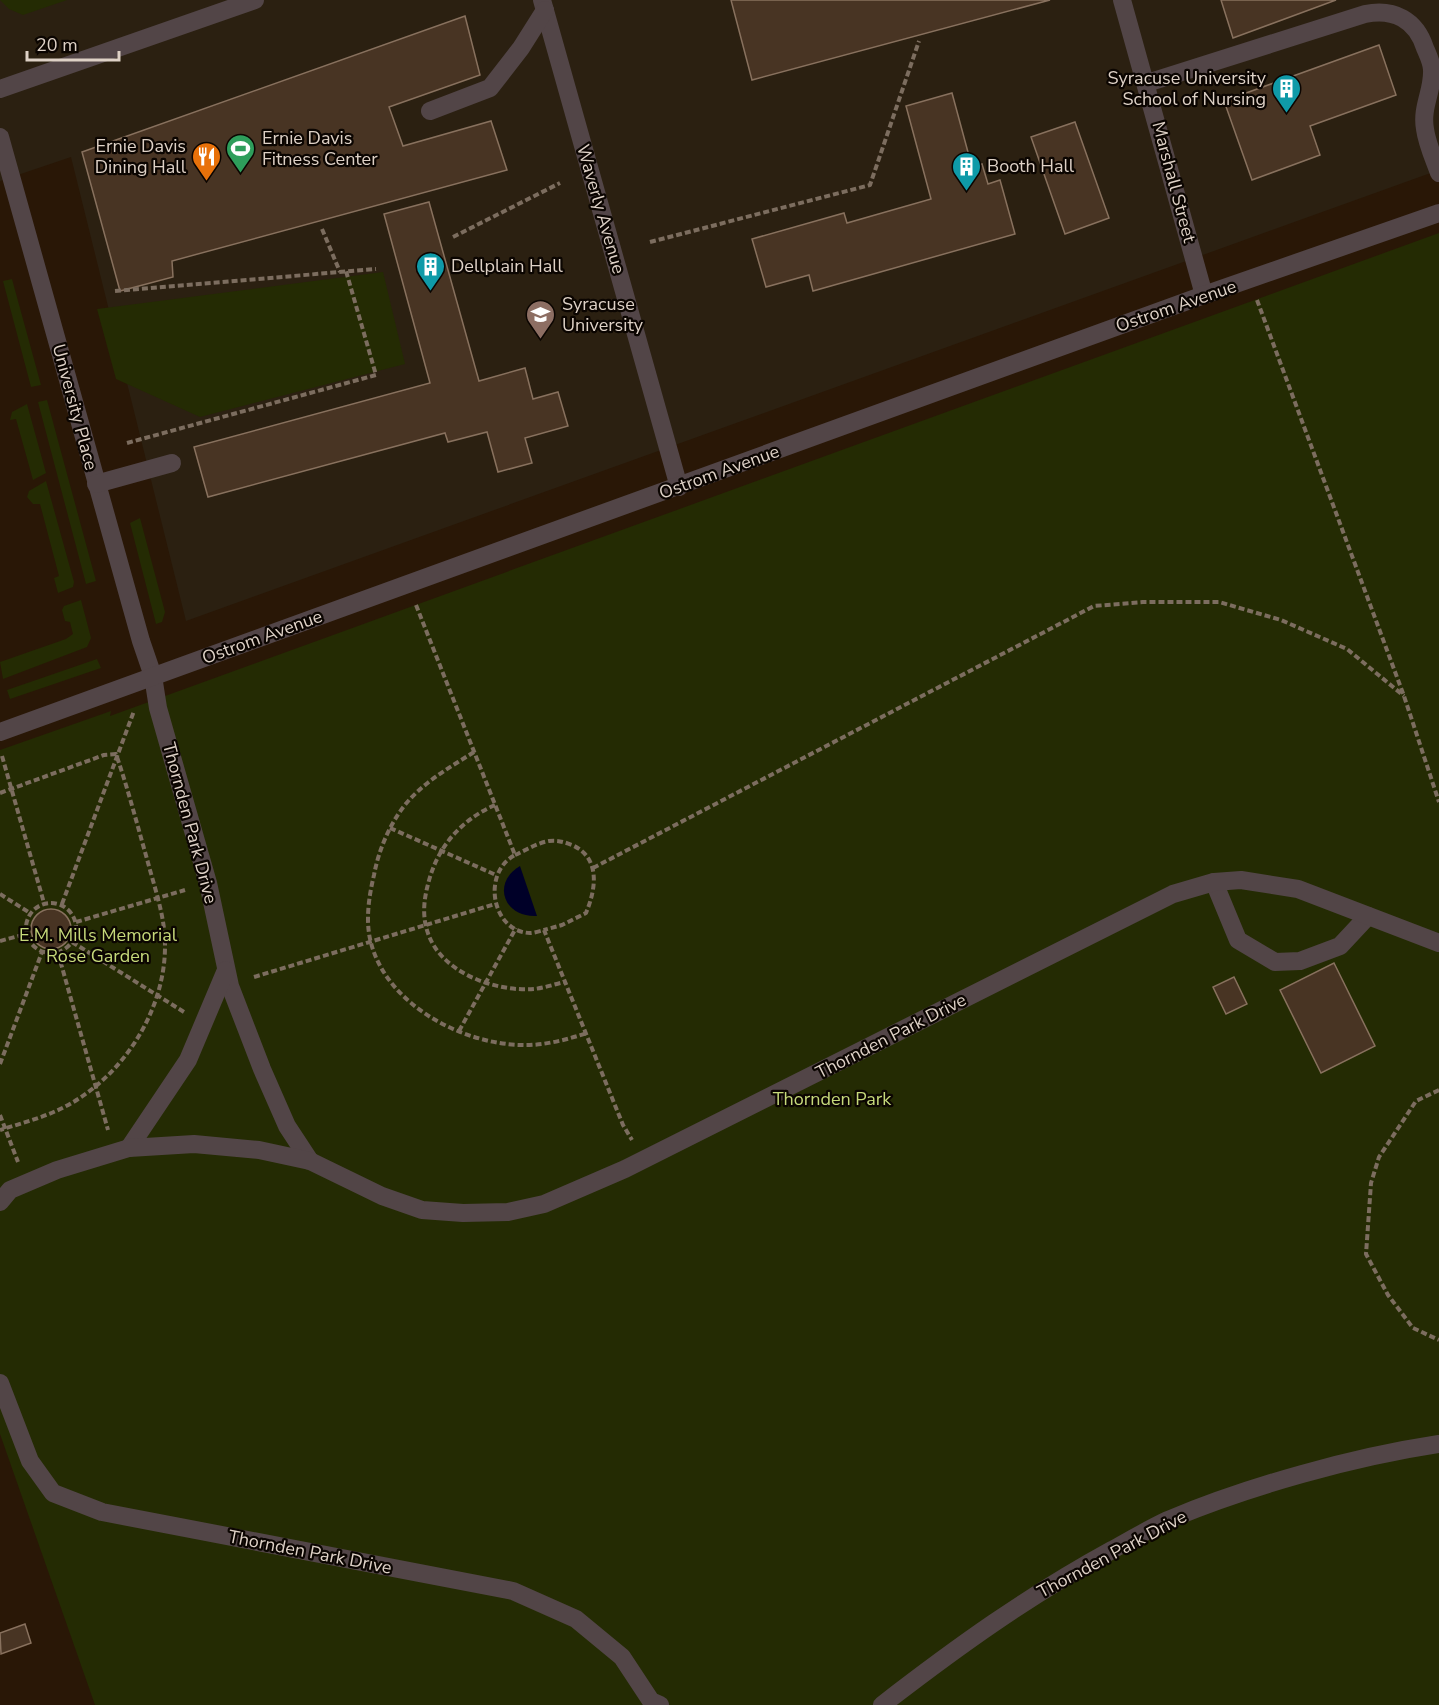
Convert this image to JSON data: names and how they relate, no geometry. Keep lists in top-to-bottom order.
{
  "streets": {
    "street": [
      "Marshall Street",
      "Waverly Avenue",
      "Ostrom Avenue",
      "University Place",
      "Thornden Park Drive"
    ]
  },
  "crossings": [
    ["Marshall Street", "Ostrom Avenue"],
    ["Waverly Avenue", "Ostrom Avenue"],
    ["Ostrom Avenue", "University Place"],
    ["Ostrom Avenue", "Thornden Park Drive"],
    ["University Place", "Thornden Park Drive"]
  ],
  "parks": ["E.M. Mills Memorial Rose Garden", "Thornden Park"],
  "places": {
    "building": ["Syracuse University School of Nursing", "Booth Hall", "Dellplain Hall"],
    "sports": ["Ernie Davis Fitness Center"],
    "restaurant": ["Ernie Davis Dining Hall"],
    "school or university": ["Syracuse University"]
  },
  "scale_bar": "20 m"
}
